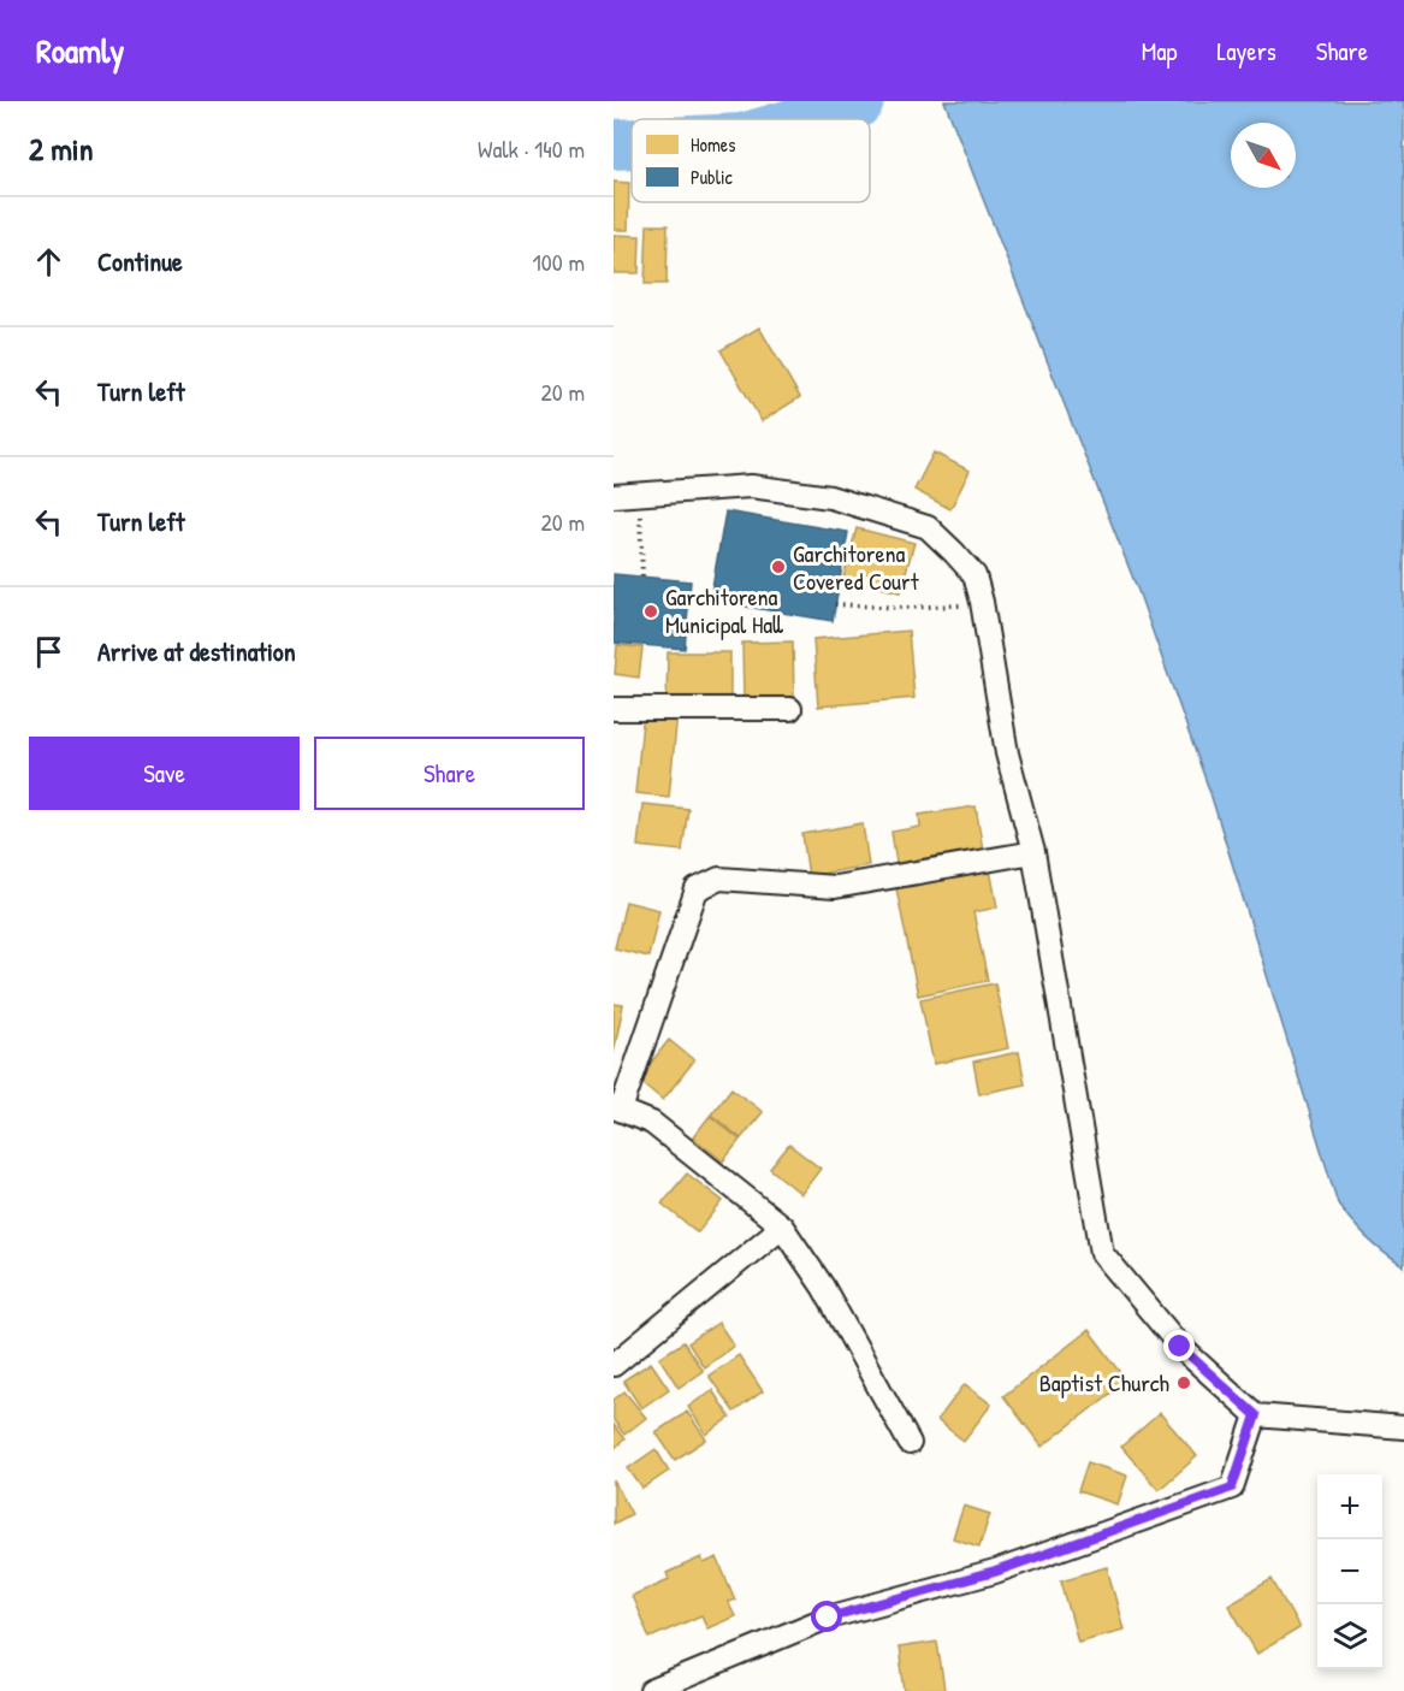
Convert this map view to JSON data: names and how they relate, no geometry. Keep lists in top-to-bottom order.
{
  "places": ["Garchitorena Covered Court", "Garchitorena Municipal Hall", "Baptist Church"],
  "legend": ["Homes", "Public"],
  "north": "bottom right",
  "page": {
    "header": "Roamly",
    "nav": ["Map", "Layers", "Share"],
    "heading": ["2 min", "Walk · 140 m"],
    "list": [
      ["Continue", "100 m"],
      ["Turn left", "20 m"],
      ["Turn left", "20 m"],
      "Arrive at destination"
    ],
    "buttons": ["Save", "Share"],
    "map_buttons": ["+", "−"]
  }
}
